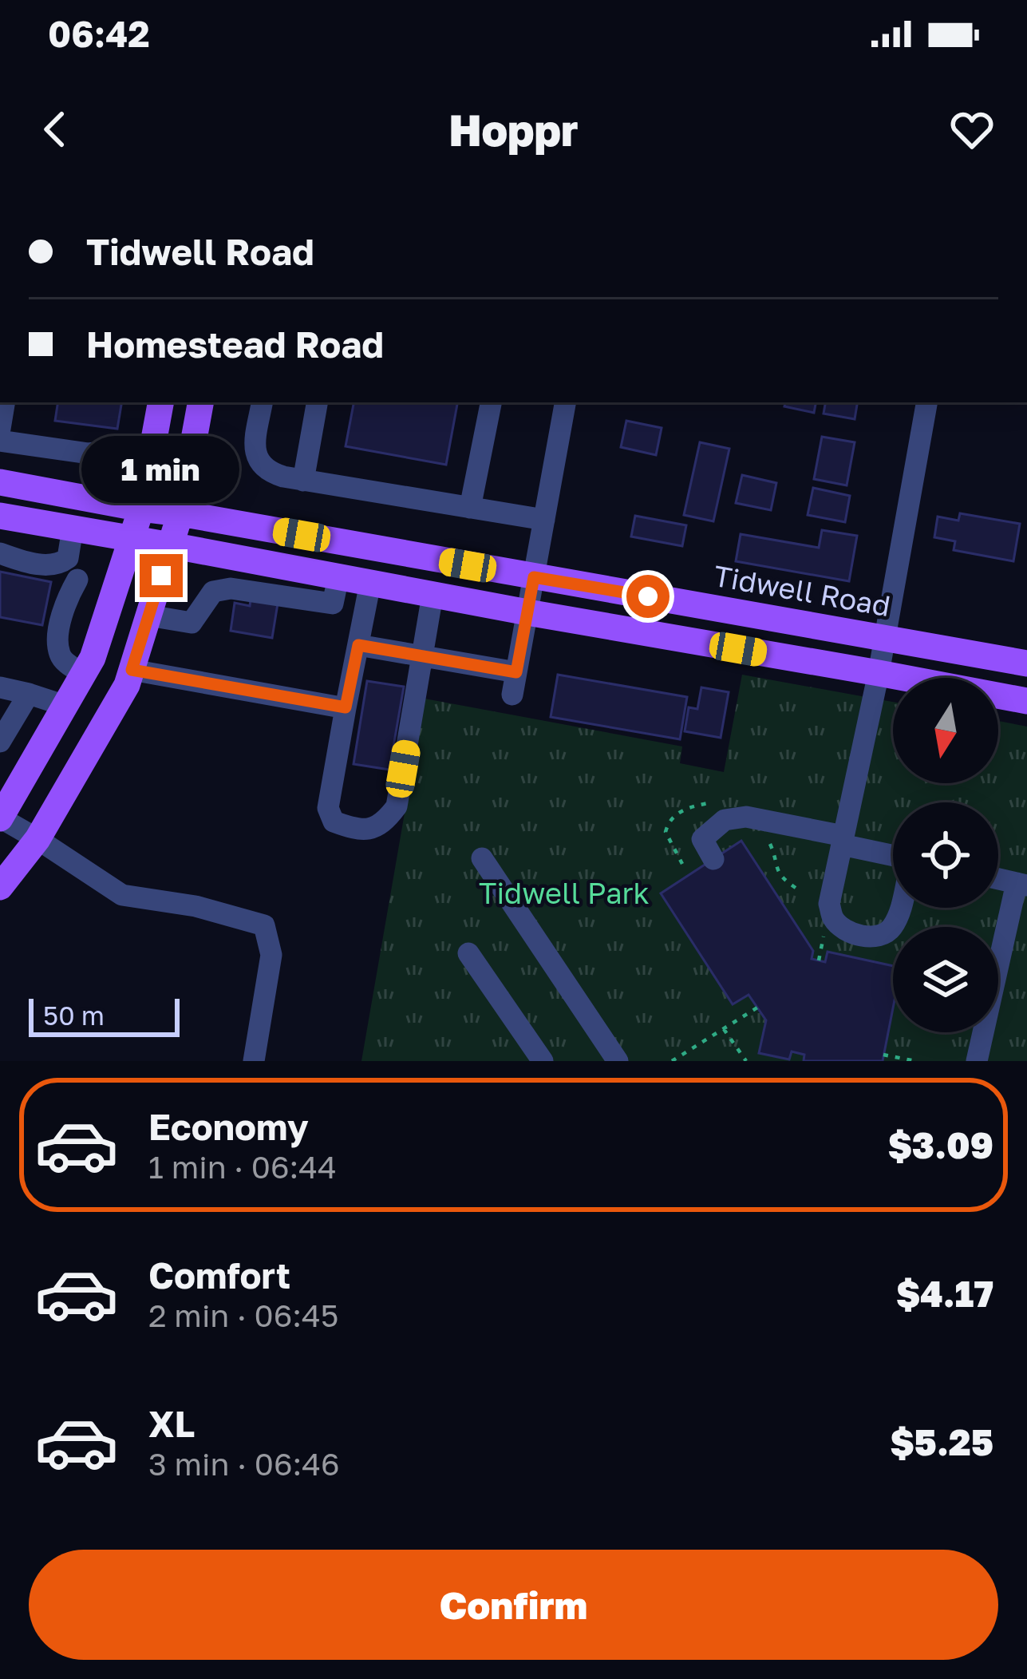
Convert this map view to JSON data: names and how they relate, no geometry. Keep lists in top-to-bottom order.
{
  "streets": {
    "main road": ["Tidwell Road"]
  },
  "parks": ["Tidwell Park"],
  "scale_bar": "50 m",
  "north": "bottom",
  "page": {
    "status": "06:42",
    "header": "Hoppr",
    "banner": ["Tidwell Road", "Homestead Road"],
    "bubble": "1 min",
    "scale": "50 m",
    "list": [
      {
        "name": "Economy",
        "note": "1 min · 06:44",
        "value": "$3.09"
      },
      {
        "name": "Comfort",
        "note": "2 min · 06:45",
        "value": "$4.17"
      },
      {
        "name": "XL",
        "note": "3 min · 06:46",
        "value": "$5.25"
      }
    ],
    "buttons": "Confirm"
  }
}
